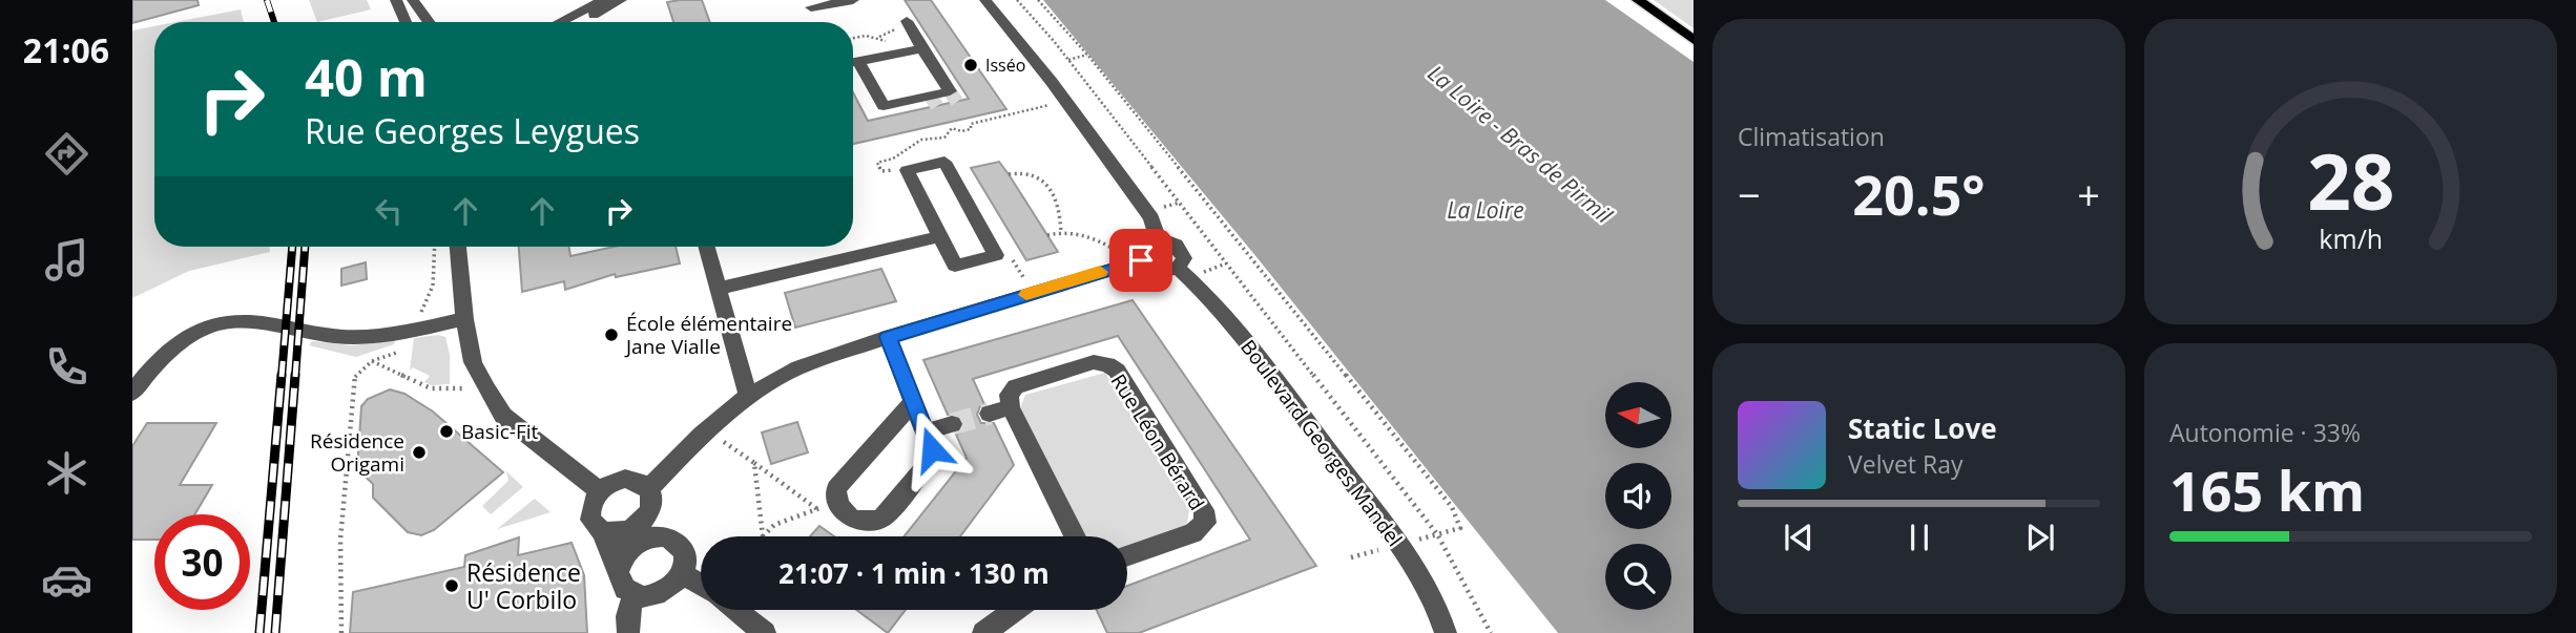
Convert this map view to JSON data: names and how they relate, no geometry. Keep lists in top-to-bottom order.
{
  "streets": {
    "street": ["Rue Léon Bérard", "Boulevard Georges Mandel"]
  },
  "water": ["La Loire - Bras de Pirmil", "La Loire"],
  "places": [
    "Isséo",
    "École élémentaire Jane Vialle",
    "Basic-Fit",
    "Résidence Origami",
    "Résidence U' Corbilo"
  ],
  "north": "left",
  "page": {
    "tabs": "21:06",
    "tile": [
      "Climatisation",
      ["Autonomie · 33%", "165 km"]
    ],
    "turn": ["40 m", "Rue Georges Leygues"],
    "heat": ["−", "20.5°", "+"],
    "song": ["Static Love", "Velvet Ray"],
    "limit": "30",
    "trip": "21:07 · 1 min · 130 m",
    "gauge": ["28", "km/h"]
  }
}
